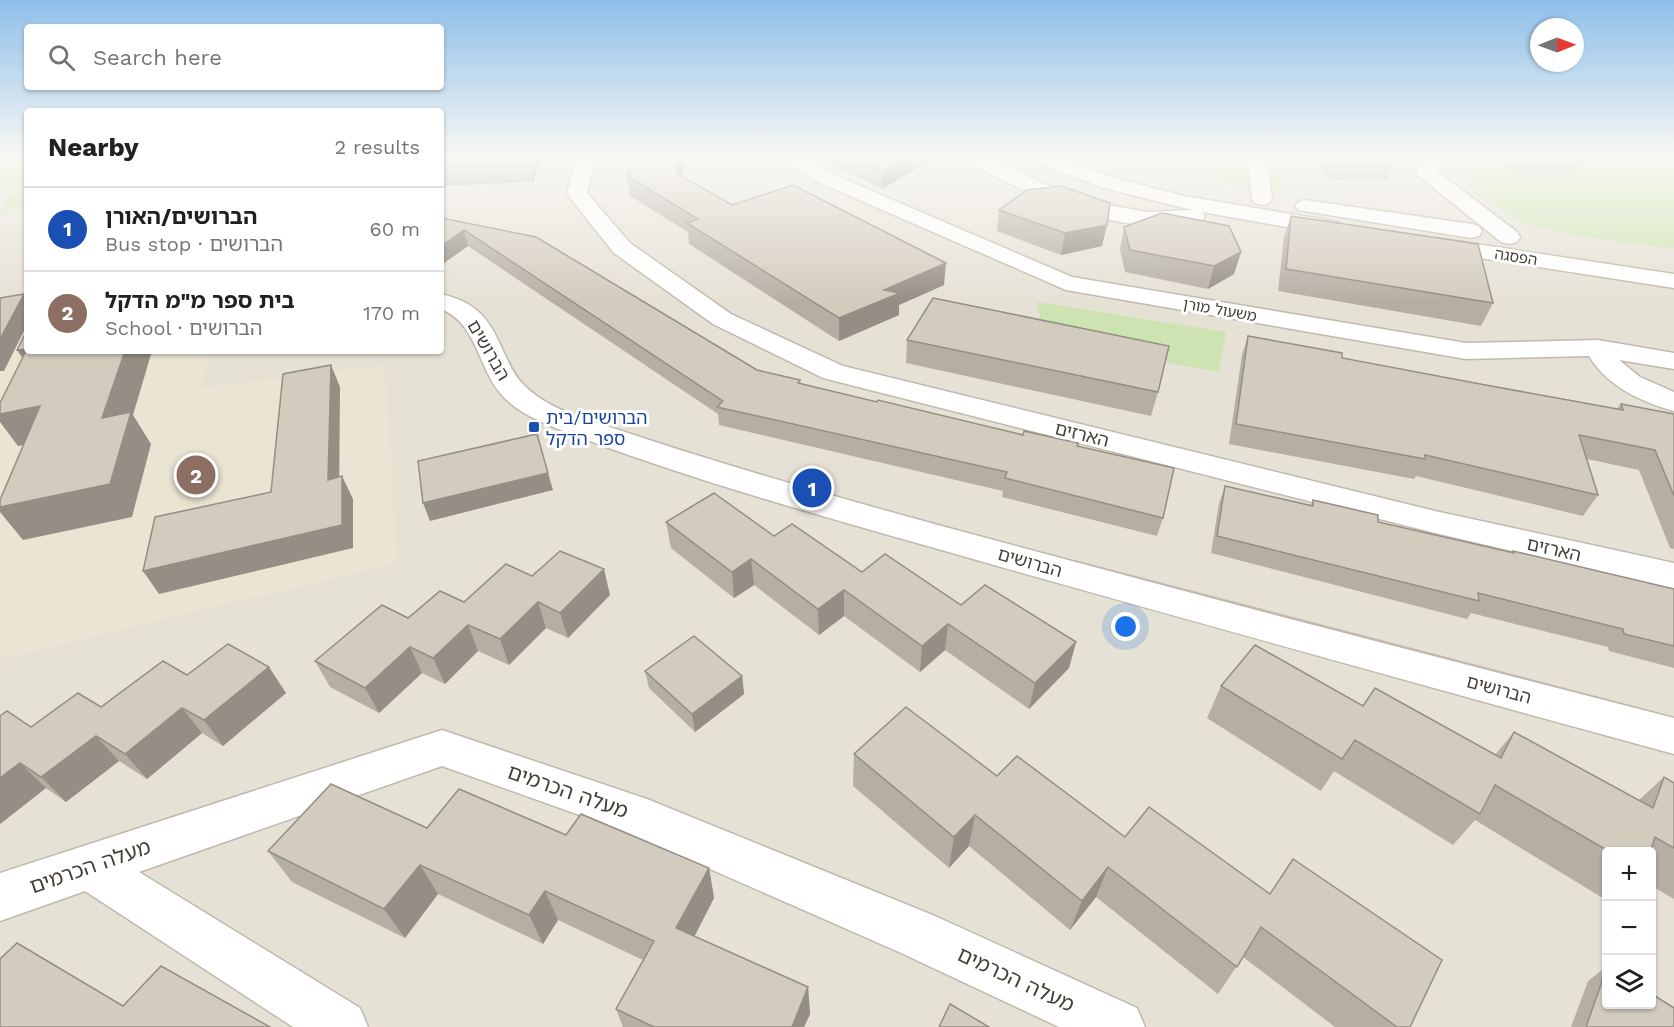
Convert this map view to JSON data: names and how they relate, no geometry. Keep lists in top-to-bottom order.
{
  "streets": {
    "street": [
      "הפסגה",
      "משעול מורן",
      "הברושים",
      "הארזים",
      "מעלה הכרמים"
    ]
  },
  "places": {
    "transit": ["הברושים/בית ספר הדקל"]
  },
  "north": "right",
  "page": {
    "search": "Search here",
    "heading": ["Nearby", "2 results"],
    "list": [
      {
        "mark": "1",
        "name": "הברושים/האורן",
        "note": "Bus stop · הברושים",
        "value": "60 m"
      },
      {
        "mark": "2",
        "name": "בית ספר מ\"מ הדקל",
        "note": "School · הברושים",
        "value": "170 m"
      }
    ],
    "pins": ["2", "1"],
    "map_buttons": ["+", "−"]
  }
}
